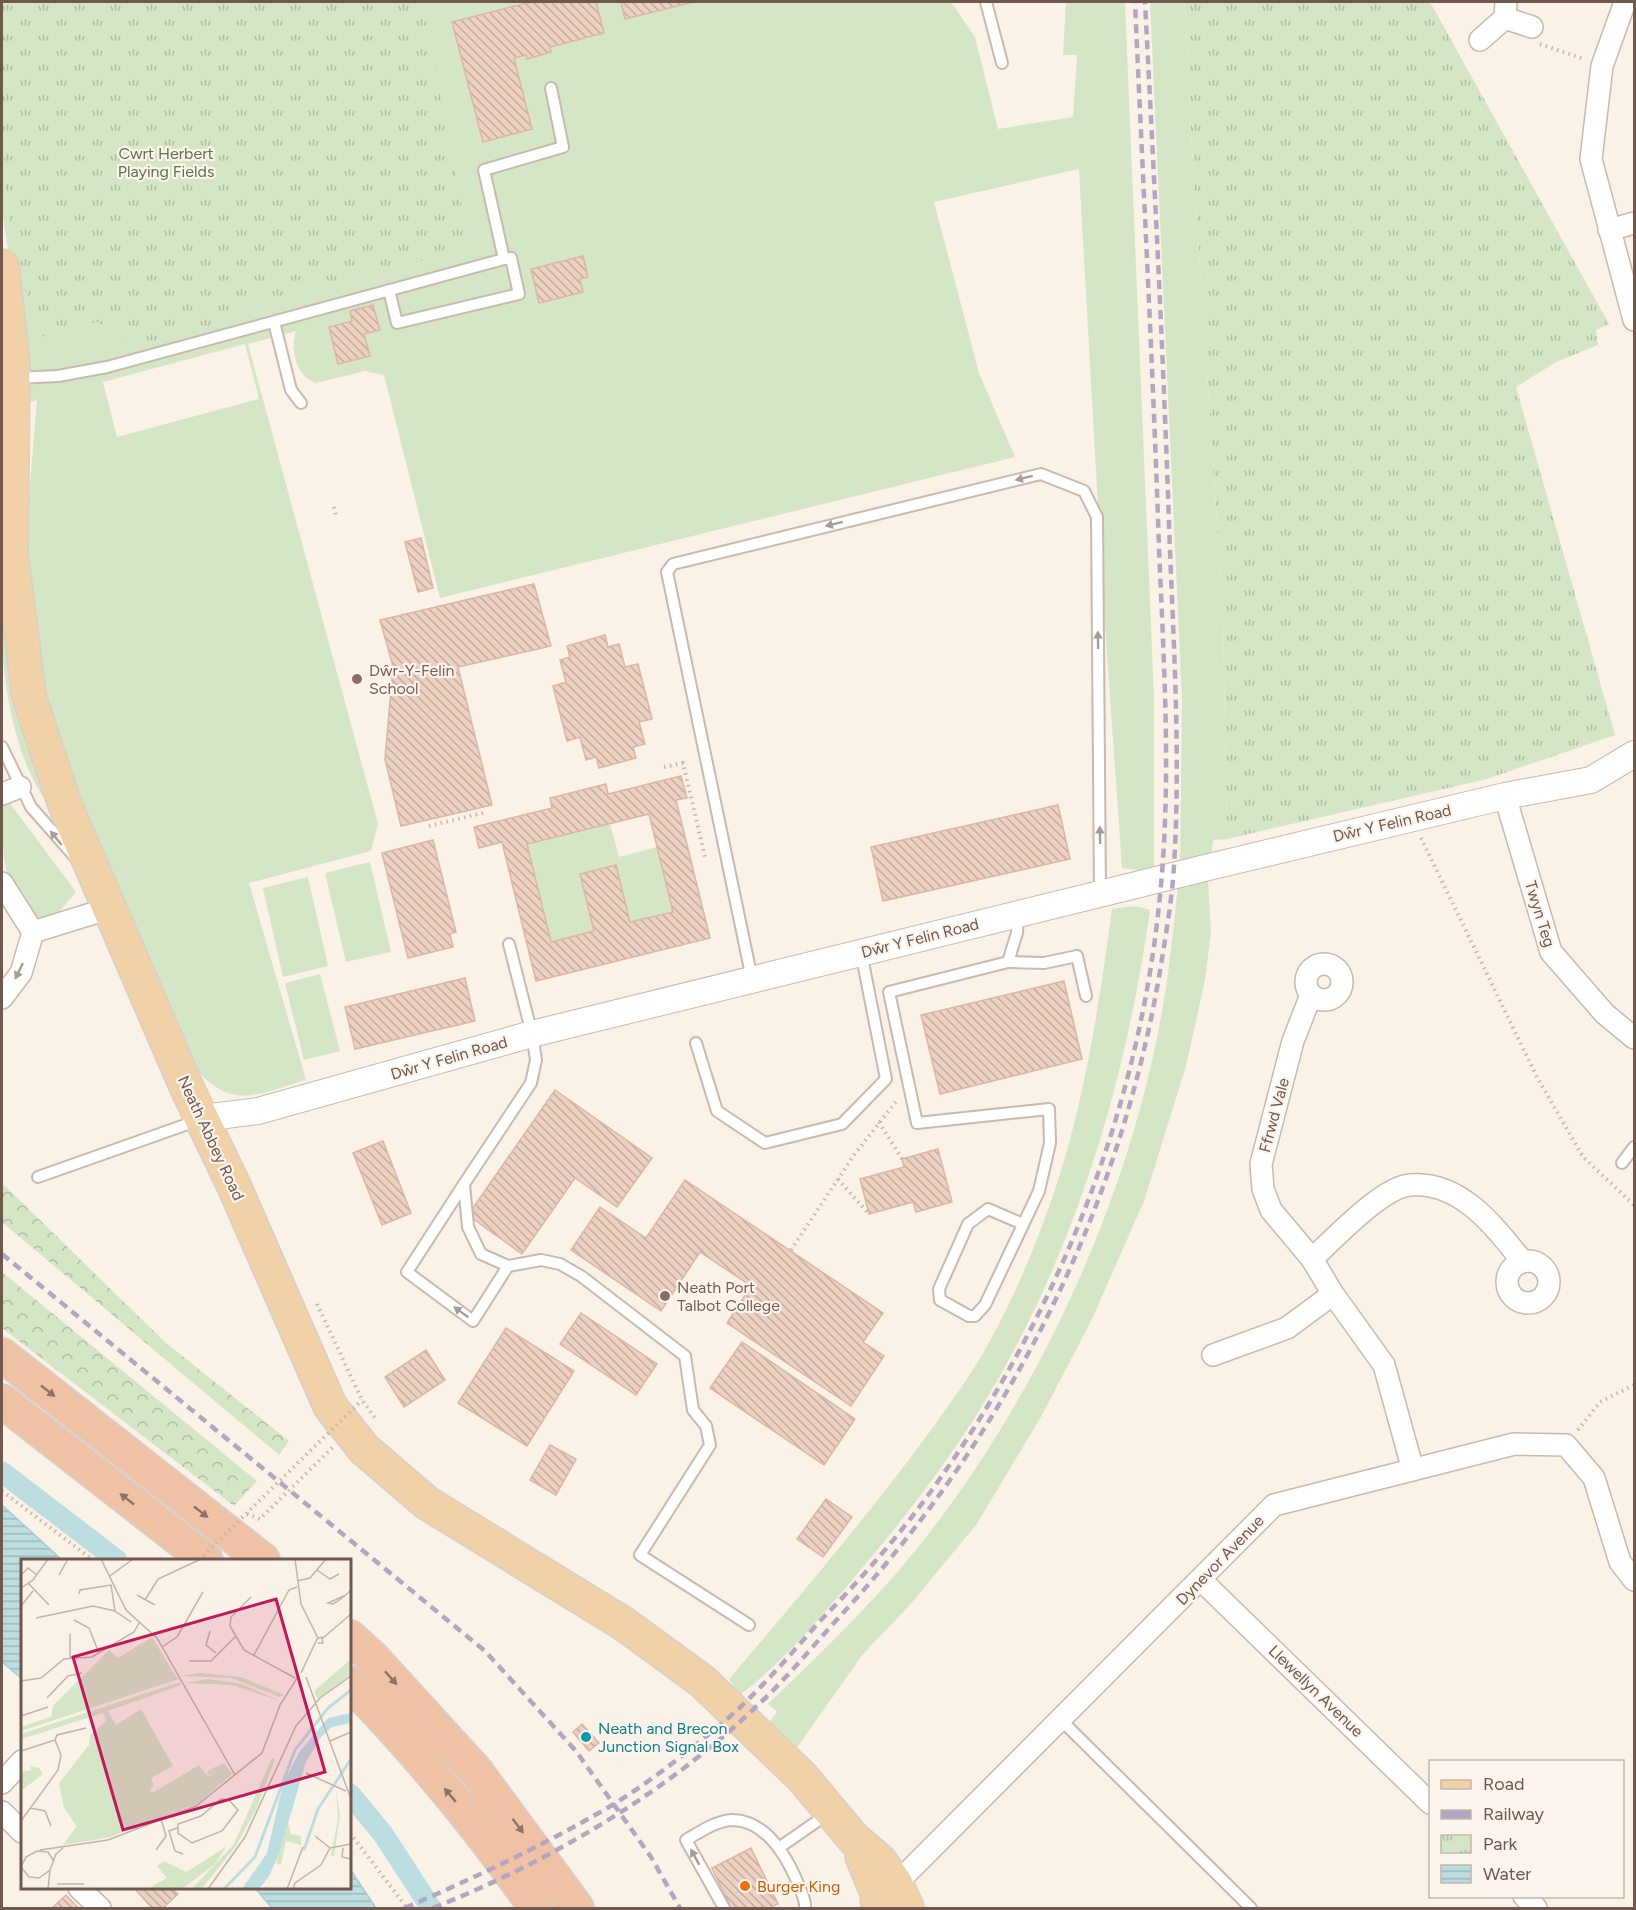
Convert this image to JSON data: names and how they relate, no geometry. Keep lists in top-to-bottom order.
{
  "streets": {
    "main road": ["Neath Abbey Road"],
    "street": [
      "Dŵr Y Felin Road",
      "Twyn Teg",
      "Ffrwd Vale",
      "Dynevor Avenue",
      "Llewellyn Avenue"
    ]
  },
  "crossings": [
    ["Dŵr Y Felin Road", "Twyn Teg"],
    ["Dŵr Y Felin Road", "Neath Abbey Road"],
    ["Ffrwd Vale", "Dynevor Avenue"],
    ["Neath Abbey Road", "Dynevor Avenue"],
    ["Dynevor Avenue", "Llewellyn Avenue"]
  ],
  "parks": ["Cwrt Herbert Playing Fields"],
  "places": [
    "Dŵr-Y-Felin School",
    "Neath Port Talbot College",
    "Neath and Brecon Junction Signal Box",
    "Burger King"
  ],
  "legend": [
    "Road",
    "Railway",
    "Park",
    "Water"
  ]
}
